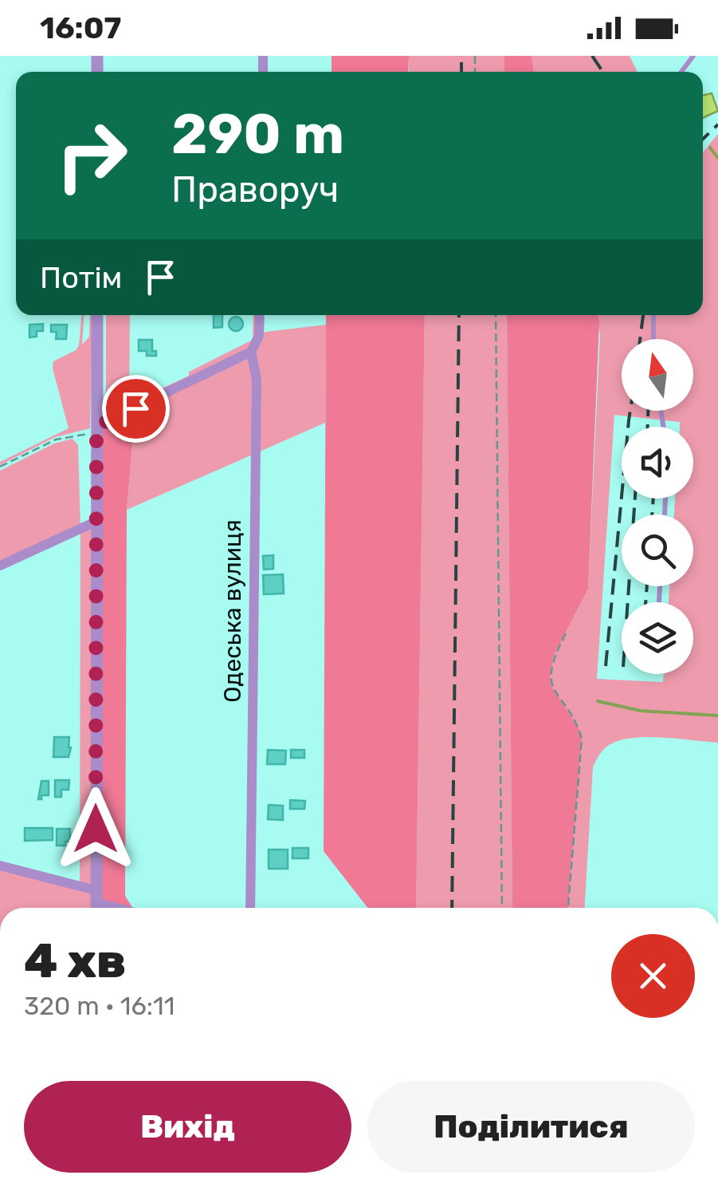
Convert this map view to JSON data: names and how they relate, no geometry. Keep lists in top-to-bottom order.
{
  "streets": {
    "street": ["Одеська вулиця"]
  },
  "north": "top",
  "page": {
    "status": "16:07",
    "turn": ["290 m", "Праворуч"],
    "then": "Потім",
    "heading": ["4 хв", "320 m · 16:11"],
    "buttons": ["Вихід", "Поділитися"]
  }
}
